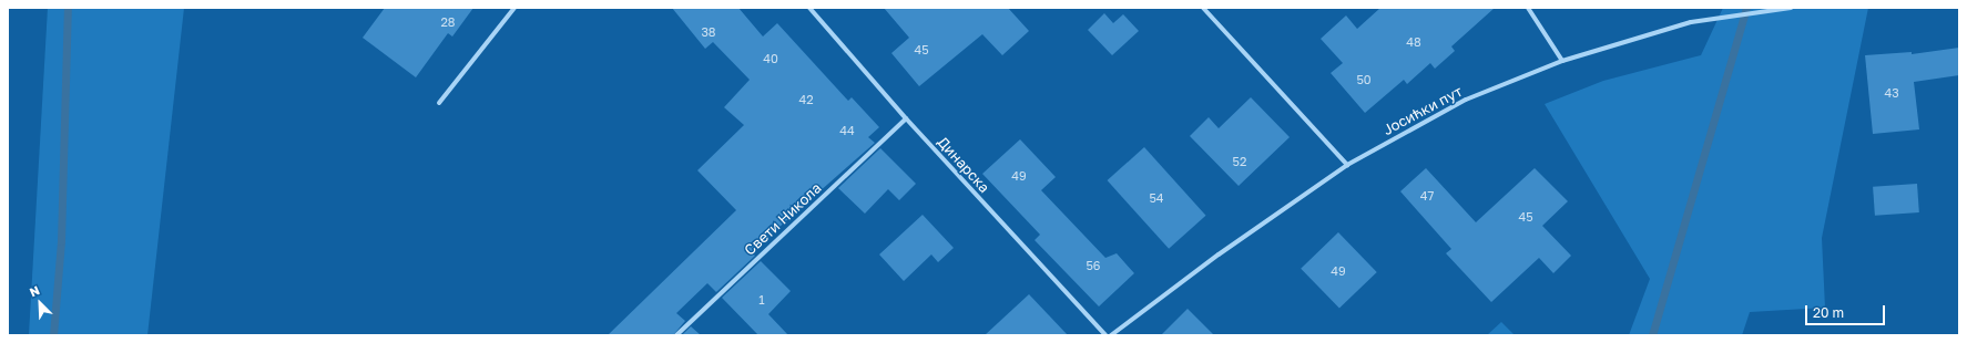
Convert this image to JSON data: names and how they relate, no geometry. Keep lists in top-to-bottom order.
{
  "streets": {
    "street": ["Јосићки пут", "Динарска", "Свети Никола"]
  },
  "crossings": [
    ["Динарска", "Свети Никола"]
  ],
  "house_numbers": [
    "28",
    "38",
    "48",
    "45",
    "40",
    "50",
    "43",
    "42",
    "44",
    "52",
    "49",
    "47",
    "54",
    "45",
    "56",
    "49",
    "1"
  ],
  "scale_bar": "20 m",
  "north": "top left"
}
